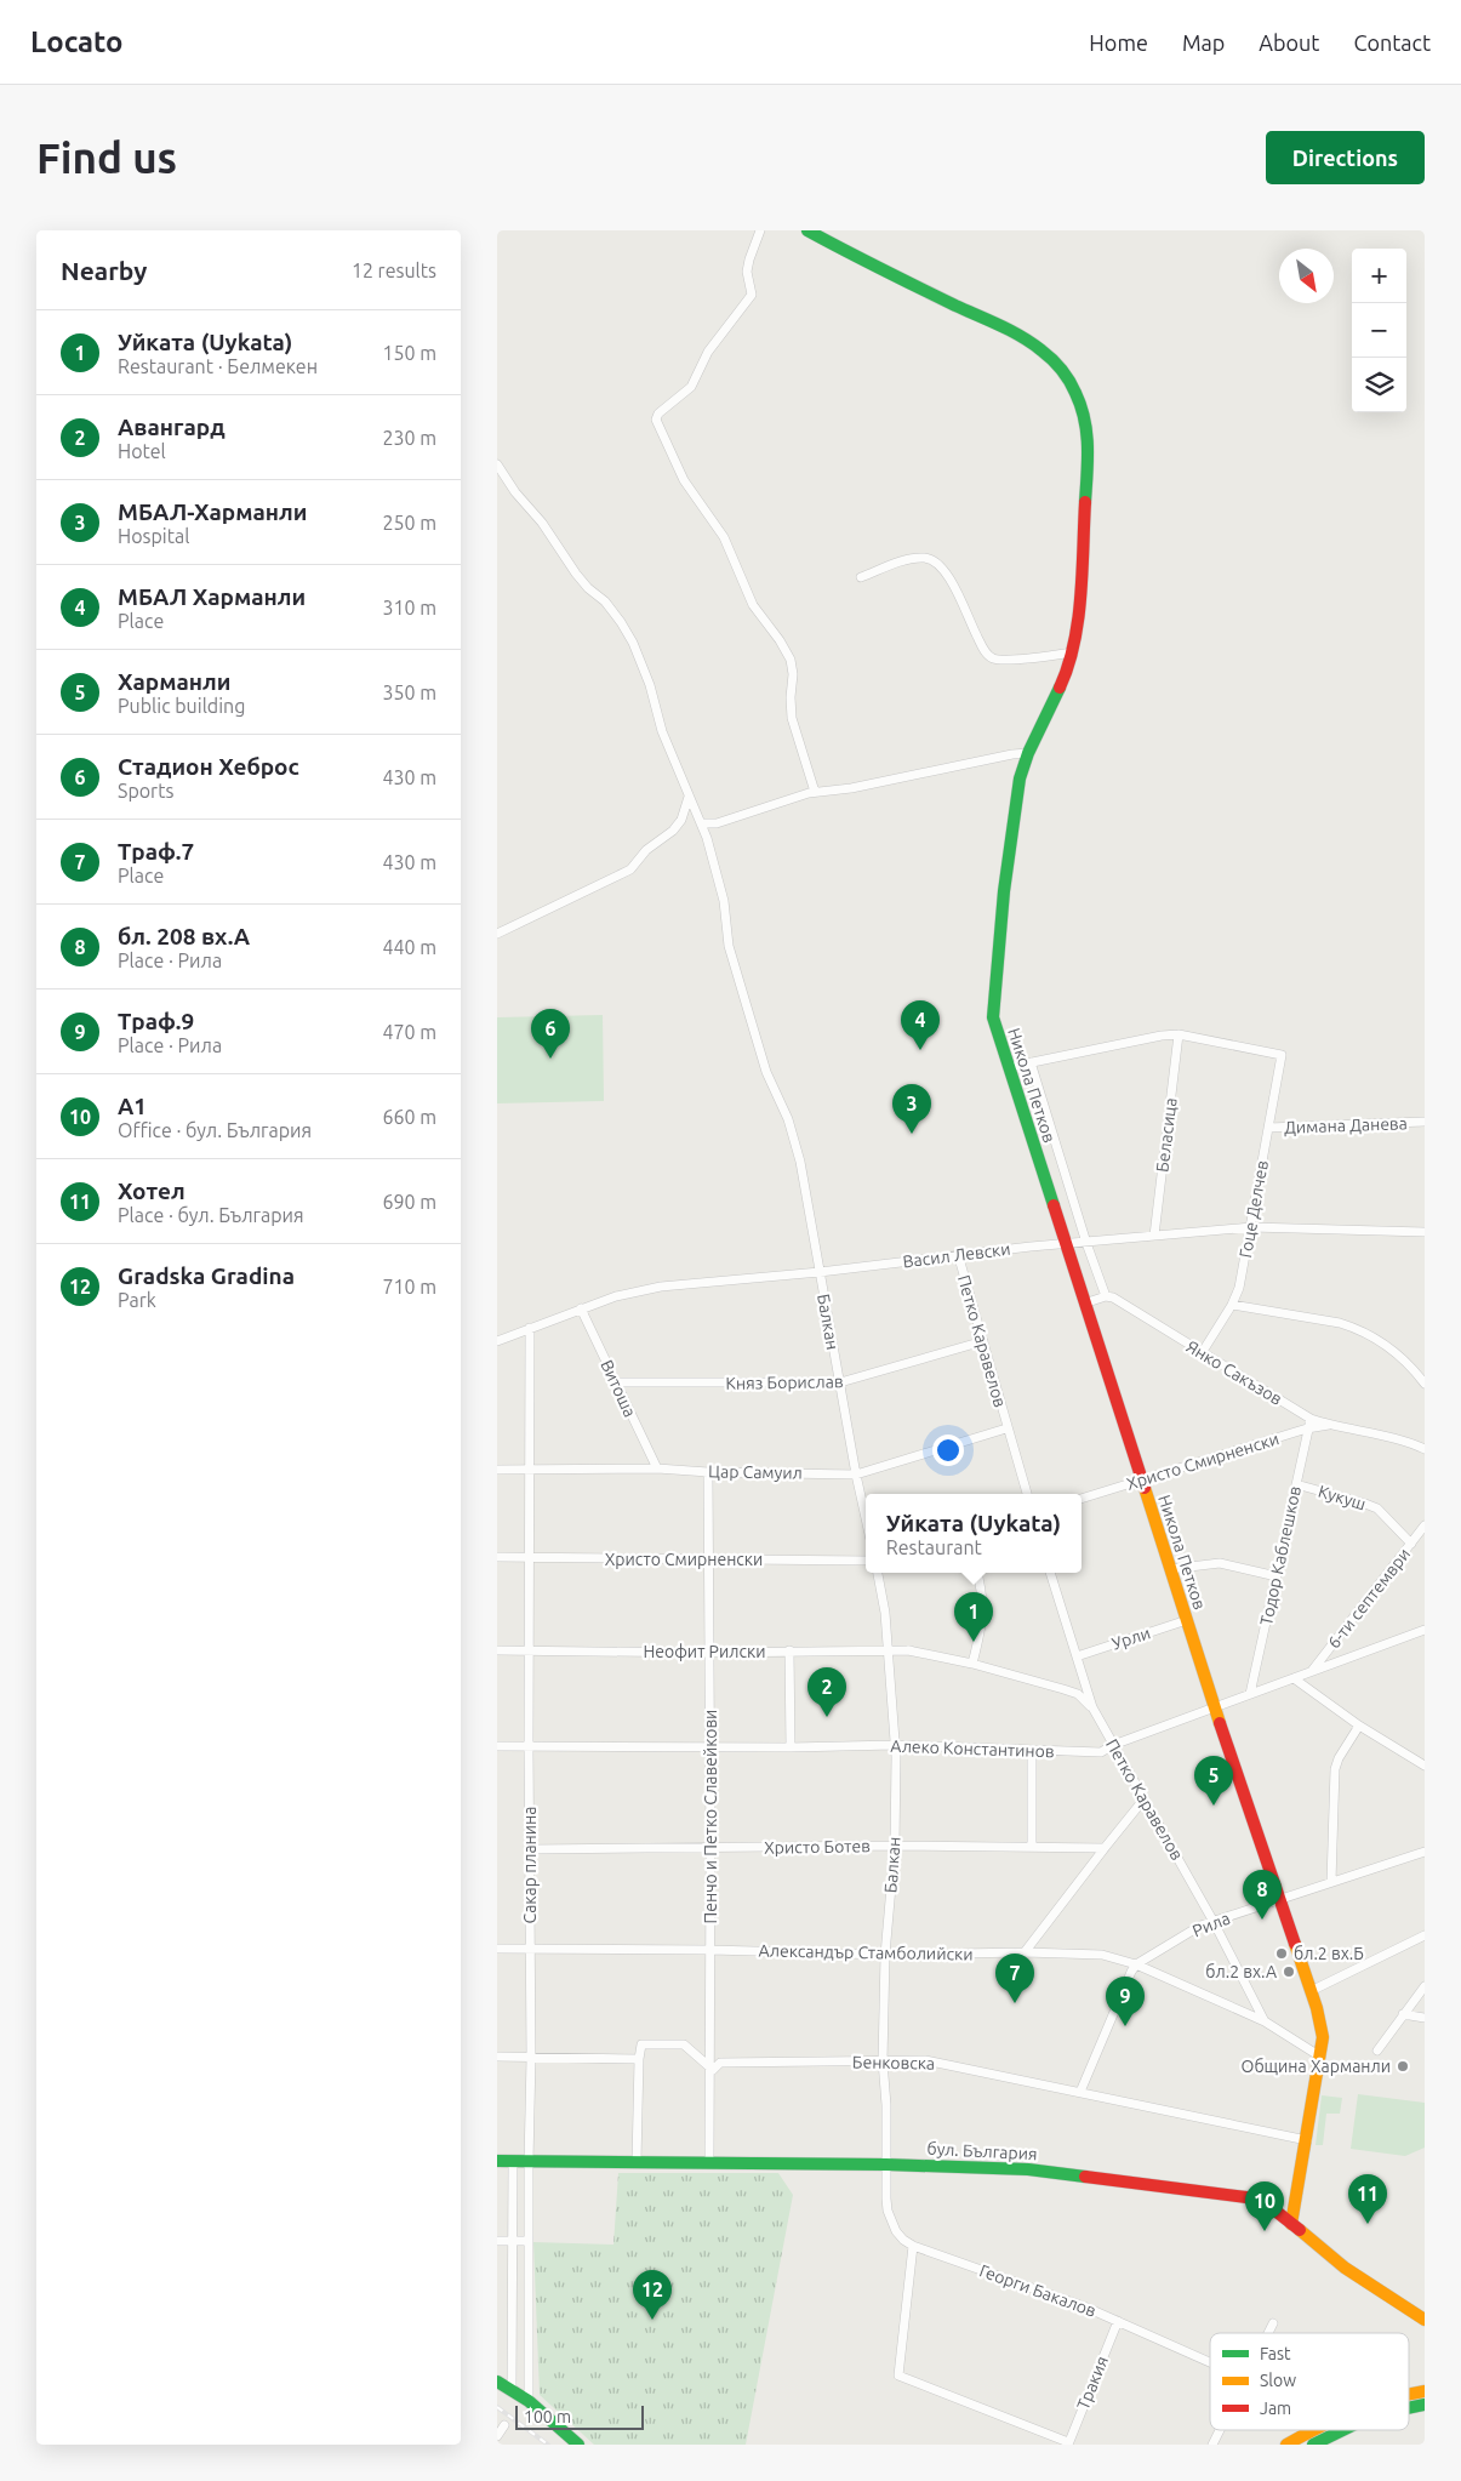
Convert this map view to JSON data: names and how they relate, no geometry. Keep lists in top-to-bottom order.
{
  "streets": {
    "street": [
      "Никола Петков",
      "Димана Данева",
      "Беласица",
      "Гоце Делчев",
      "Васил Левски",
      "Балкан",
      "Петко Каравелов",
      "Янко Сакъзов",
      "Княз Борислав",
      "Витоша",
      "Христо Смирненски",
      "Цар Самуил",
      "Кукуш",
      "Тодор Каблешков",
      "6-ти септември",
      "Урли",
      "Неофит Рилски",
      "Алеко Константинов",
      "Пенчо и Петко Славейкови",
      "Христо Ботев",
      "Сакар планина",
      "Рила",
      "Александър Стамболийски",
      "Бенковска",
      "бул. България",
      "Георги Бакалов",
      "Тракия"
    ]
  },
  "crossings": [
    ["Никола Петков", "Васил Левски"],
    ["Никола Петков", "Христо Смирненски"],
    ["Никола Петков", "Урли"],
    ["Никола Петков", "Алеко Константинов"],
    ["Никола Петков", "Рила"],
    ["Никола Петков", "Александър Стамболийски"],
    ["Никола Петков", "Бенковска"],
    ["Никола Петков", "бул. България"],
    ["Димана Данева", "Гоце Делчев"],
    ["Беласица", "Гоце Делчев"],
    ["Беласица", "Васил Левски"],
    ["Гоце Делчев", "Васил Левски"],
    ["Гоце Делчев", "Янко Сакъзов"],
    ["Васил Левски", "Балкан"],
    ["Васил Левски", "Петко Каравелов"],
    ["Васил Левски", "Витоша"],
    ["Васил Левски", "Сакар планина"],
    ["Балкан", "Княз Борислав"],
    ["Балкан", "Цар Самуил"],
    ["Балкан", "Неофит Рилски"],
    ["Балкан", "Алеко Константинов"],
    ["Балкан", "Христо Ботев"],
    ["Балкан", "Александър Стамболийски"],
    ["Балкан", "Бенковска"],
    ["Балкан", "бул. България"],
    ["Балкан", "Георги Бакалов"],
    ["Петко Каравелов", "Княз Борислав"],
    ["Петко Каравелов", "Цар Самуил"],
    ["Петко Каравелов", "Урли"],
    ["Петко Каравелов", "Неофит Рилски"],
    ["Петко Каравелов", "Алеко Константинов"],
    ["Петко Каравелов", "Рила"],
    ["Петко Каравелов", "Александър Стамболийски"],
    ["Янко Сакъзов", "Христо Смирненски"],
    ["Янко Сакъзов", "Тодор Каблешков"],
    ["Княз Борислав", "Витоша"],
    ["Витоша", "Цар Самуил"],
    ["Христо Смирненски", "Тодор Каблешков"],
    ["Христо Смирненски", "Пенчо и Петко Славейкови"],
    ["Христо Смирненски", "Сакар планина"],
    ["Цар Самуил", "Пенчо и Петко Славейкови"],
    ["Цар Самуил", "Сакар планина"],
    ["Кукуш", "Тодор Каблешков"],
    ["Кукуш", "6-ти септември"],
    ["Тодор Каблешков", "Алеко Константинов"],
    ["6-ти септември", "Алеко Константинов"],
    ["Неофит Рилски", "Пенчо и Петко Славейкови"],
    ["Неофит Рилски", "Сакар планина"],
    ["Алеко Константинов", "Пенчо и Петко Славейкови"],
    ["Алеко Константинов", "Сакар планина"],
    ["Пенчо и Петко Славейкови", "Христо Ботев"],
    ["Пенчо и Петко Славейкови", "Александър Стамболийски"],
    ["Пенчо и Петко Славейкови", "Бенковска"],
    ["Пенчо и Петко Славейкови", "бул. България"],
    ["Христо Ботев", "Сакар планина"],
    ["Сакар планина", "Александър Стамболийски"],
    ["Сакар планина", "бул. България"],
    ["Рила", "Александър Стамболийски"],
    ["Рила", "Бенковска"],
    ["бул. България", "Георги Бакалов"],
    ["Георги Бакалов", "Тракия"]
  ],
  "places": ["бл.2 вх.Б", "бл.2 вх.А", "Община Харманли"],
  "legend": ["Fast", "Slow", "Jam"],
  "scale_bar": "100 m",
  "north": "bottom right",
  "page": {
    "header": "Locato",
    "nav": [
      "Home",
      "Map",
      "About",
      "Contact"
    ],
    "buttons": "Directions",
    "title": "Find us",
    "heading": ["Nearby", "12 results"],
    "map_buttons": ["+", "−"],
    "list": [
      {
        "mark": "1",
        "name": "Уйката (Uykata)",
        "note": "Restaurant · Белмекен",
        "value": "150 m"
      },
      {
        "mark": "2",
        "name": "Авангард",
        "note": "Hotel",
        "value": "230 m"
      },
      {
        "mark": "3",
        "name": "МБАЛ-Харманли",
        "note": "Hospital",
        "value": "250 m"
      },
      {
        "mark": "4",
        "name": "МБАЛ Харманли",
        "note": "Place",
        "value": "310 m"
      },
      {
        "mark": "5",
        "name": "Харманли",
        "note": "Public building",
        "value": "350 m"
      },
      {
        "mark": "6",
        "name": "Стадион Хеброс",
        "note": "Sports",
        "value": "430 m"
      },
      {
        "mark": "7",
        "name": "Траф.7",
        "note": "Place",
        "value": "430 m"
      },
      {
        "mark": "8",
        "name": "бл. 208 вх.А",
        "note": "Place · Рила",
        "value": "440 m"
      },
      {
        "mark": "9",
        "name": "Траф.9",
        "note": "Place · Рила",
        "value": "470 m"
      },
      {
        "mark": "10",
        "name": "A1",
        "note": "Office · бул. България",
        "value": "660 m"
      },
      {
        "mark": "11",
        "name": "Хотел",
        "note": "Place · бул. България",
        "value": "690 m"
      },
      {
        "mark": "12",
        "name": "Gradska Gradina",
        "note": "Park",
        "value": "710 m"
      }
    ],
    "pins": [
      "4",
      "6",
      "3",
      "1",
      "2",
      "5",
      "8",
      "7",
      "9",
      "11",
      "10",
      "12"
    ],
    "popup": ["Уйката (Uykata)", "Restaurant"],
    "scale": "100 m"
  }
}
